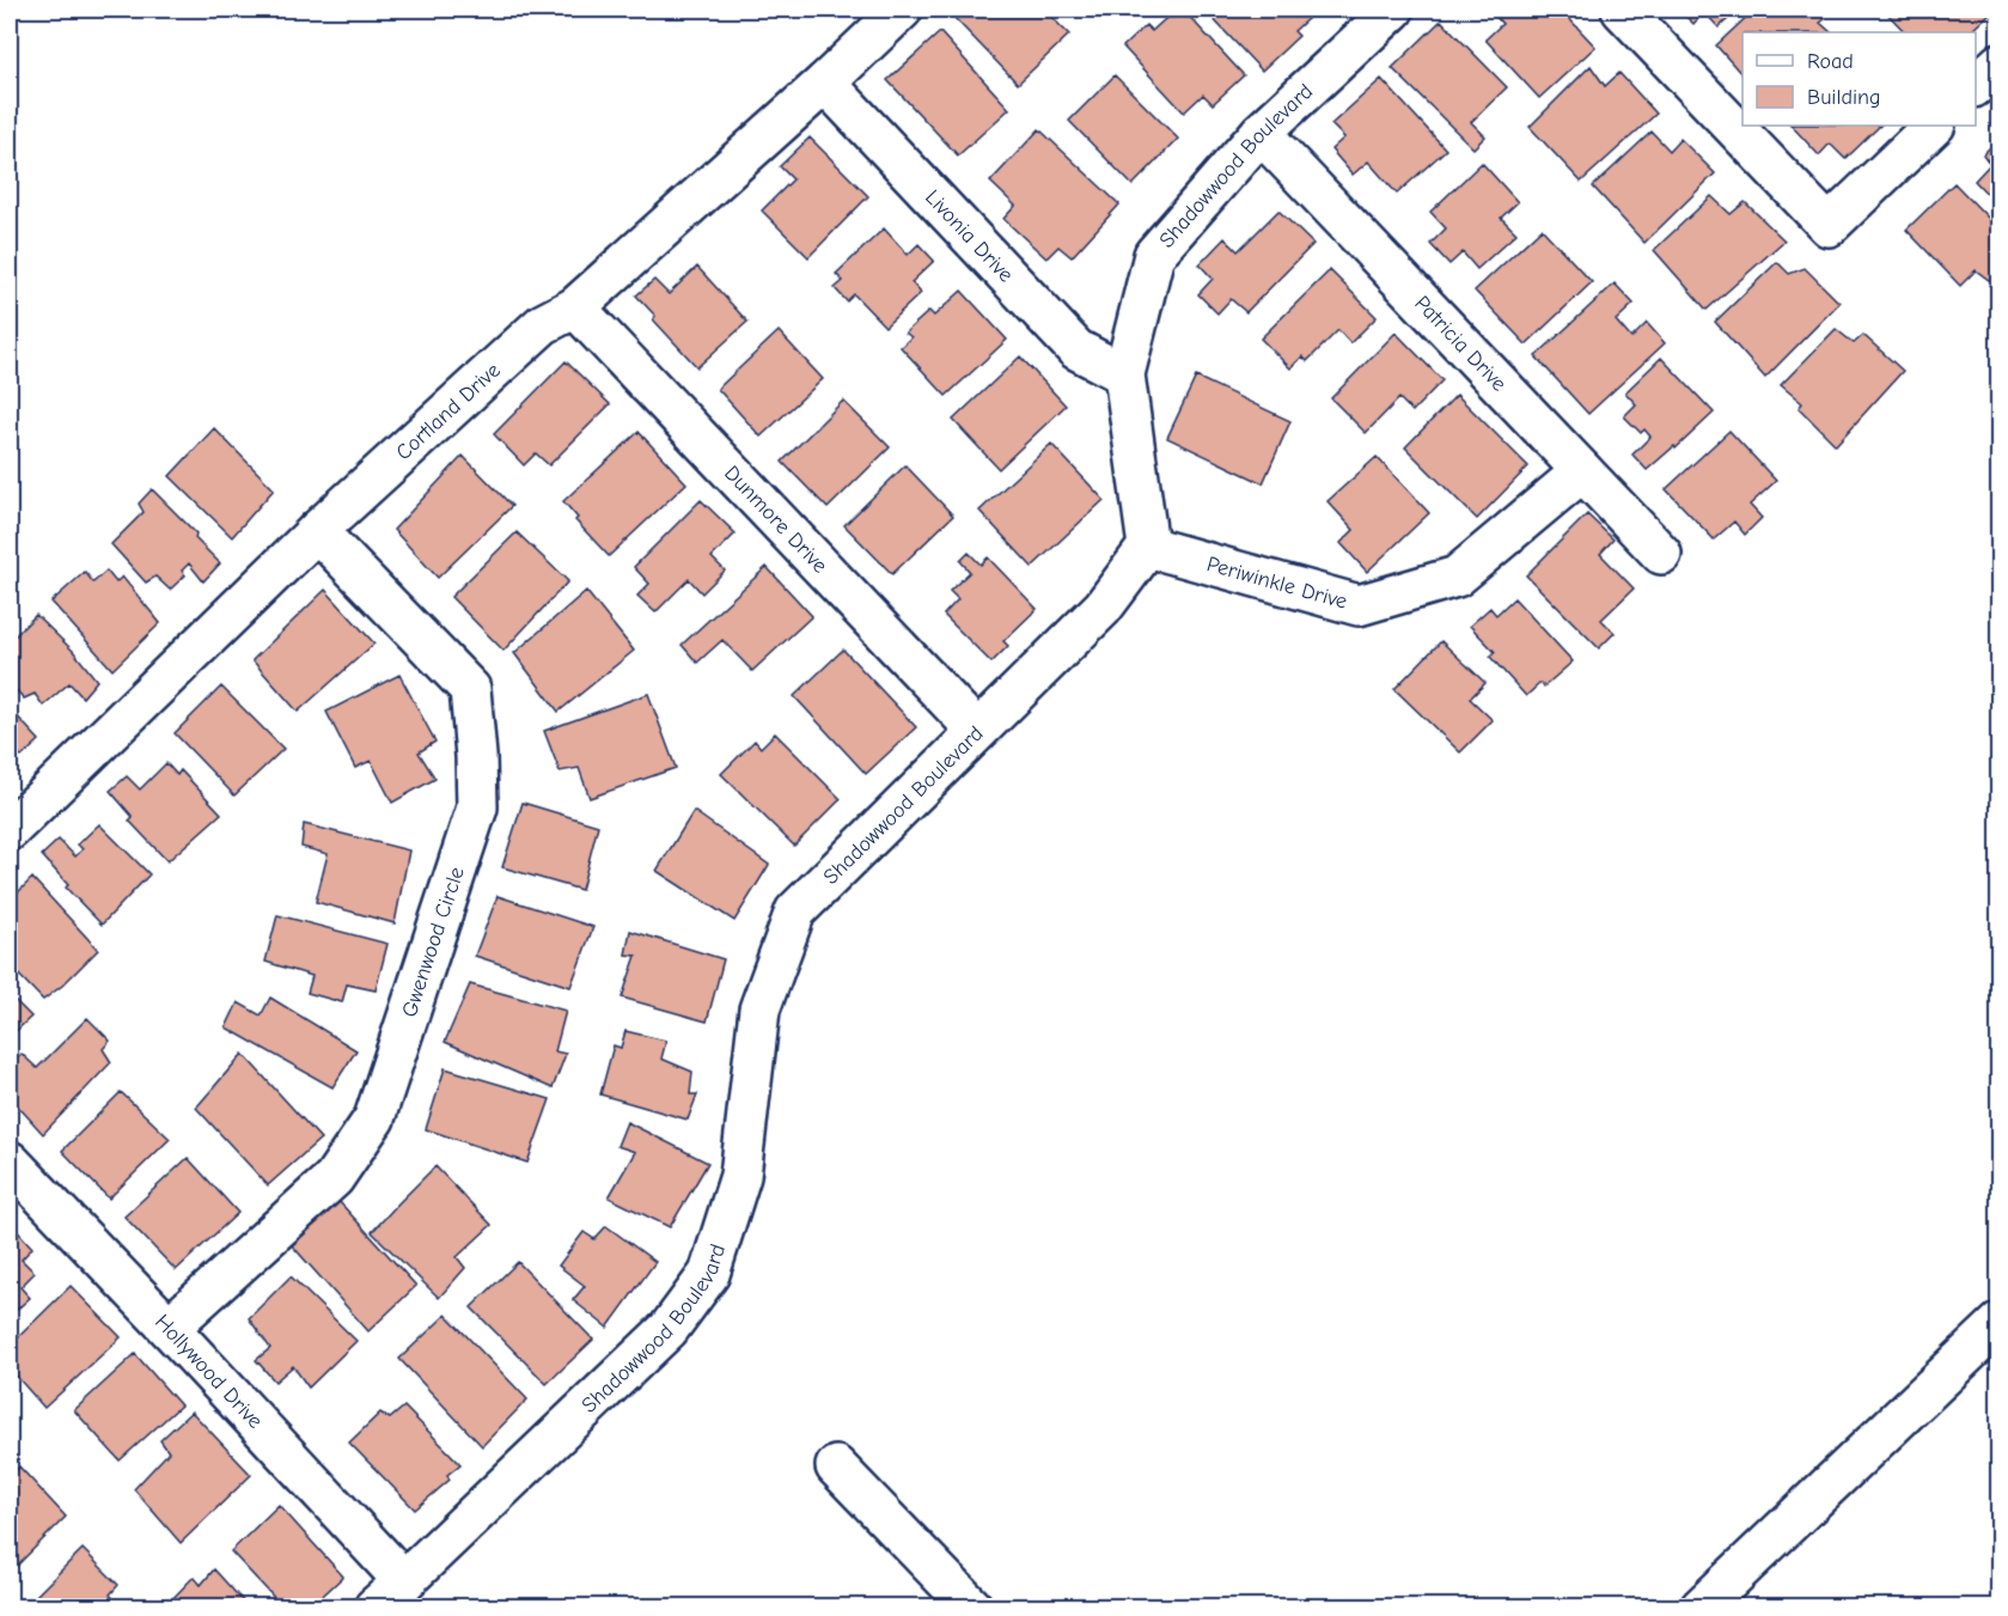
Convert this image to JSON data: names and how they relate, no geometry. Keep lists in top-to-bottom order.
{
  "streets": {
    "street": [
      "Shadowwood Boulevard",
      "Livonia Drive",
      "Patricia Drive",
      "Cortland Drive",
      "Dunmore Drive",
      "Periwinkle Drive",
      "Gwenwood Circle",
      "Hollywood Drive"
    ]
  },
  "crossings": [
    ["Shadowwood Boulevard", "Livonia Drive"],
    ["Shadowwood Boulevard", "Patricia Drive"],
    ["Shadowwood Boulevard", "Dunmore Drive"],
    ["Shadowwood Boulevard", "Periwinkle Drive"],
    ["Shadowwood Boulevard", "Hollywood Drive"],
    ["Livonia Drive", "Cortland Drive"],
    ["Patricia Drive", "Periwinkle Drive"],
    ["Cortland Drive", "Dunmore Drive"],
    ["Cortland Drive", "Gwenwood Circle"],
    ["Gwenwood Circle", "Hollywood Drive"]
  ],
  "legend": ["Road", "Building"]
}
